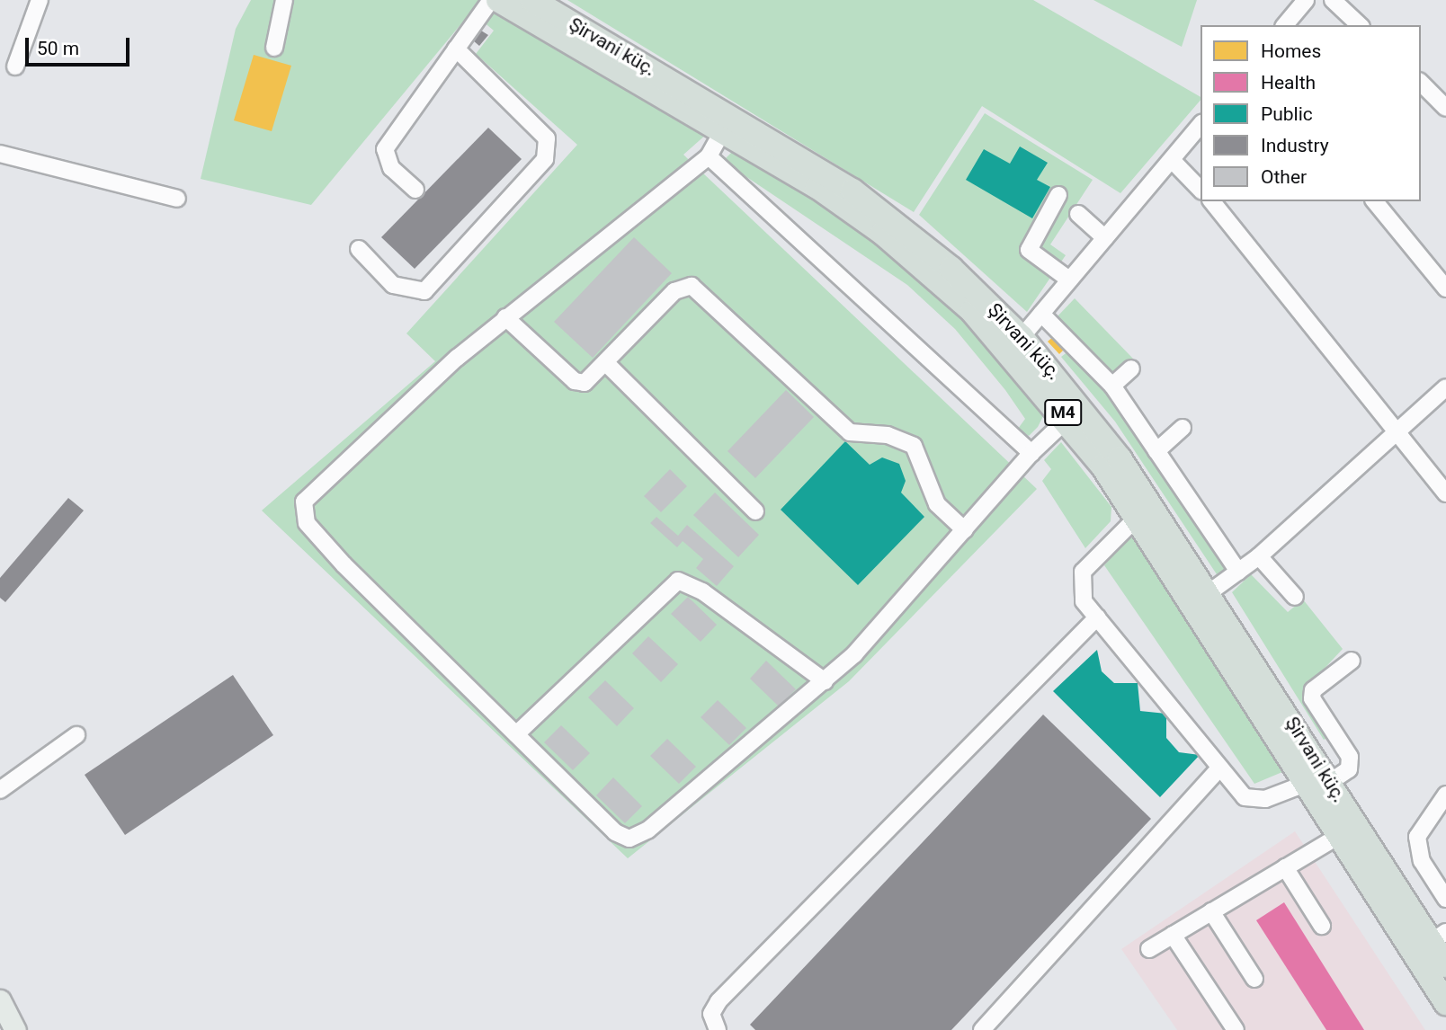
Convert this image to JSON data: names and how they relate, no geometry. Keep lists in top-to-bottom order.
{
  "streets": {
    "highway": ["Şirvani küç.", "M4"]
  },
  "crossings": [
    ["Şirvani küç.", "M4"]
  ],
  "legend": [
    "Homes",
    "Health",
    "Public",
    "Industry",
    "Other"
  ],
  "scale_bar": "50 m"
}
